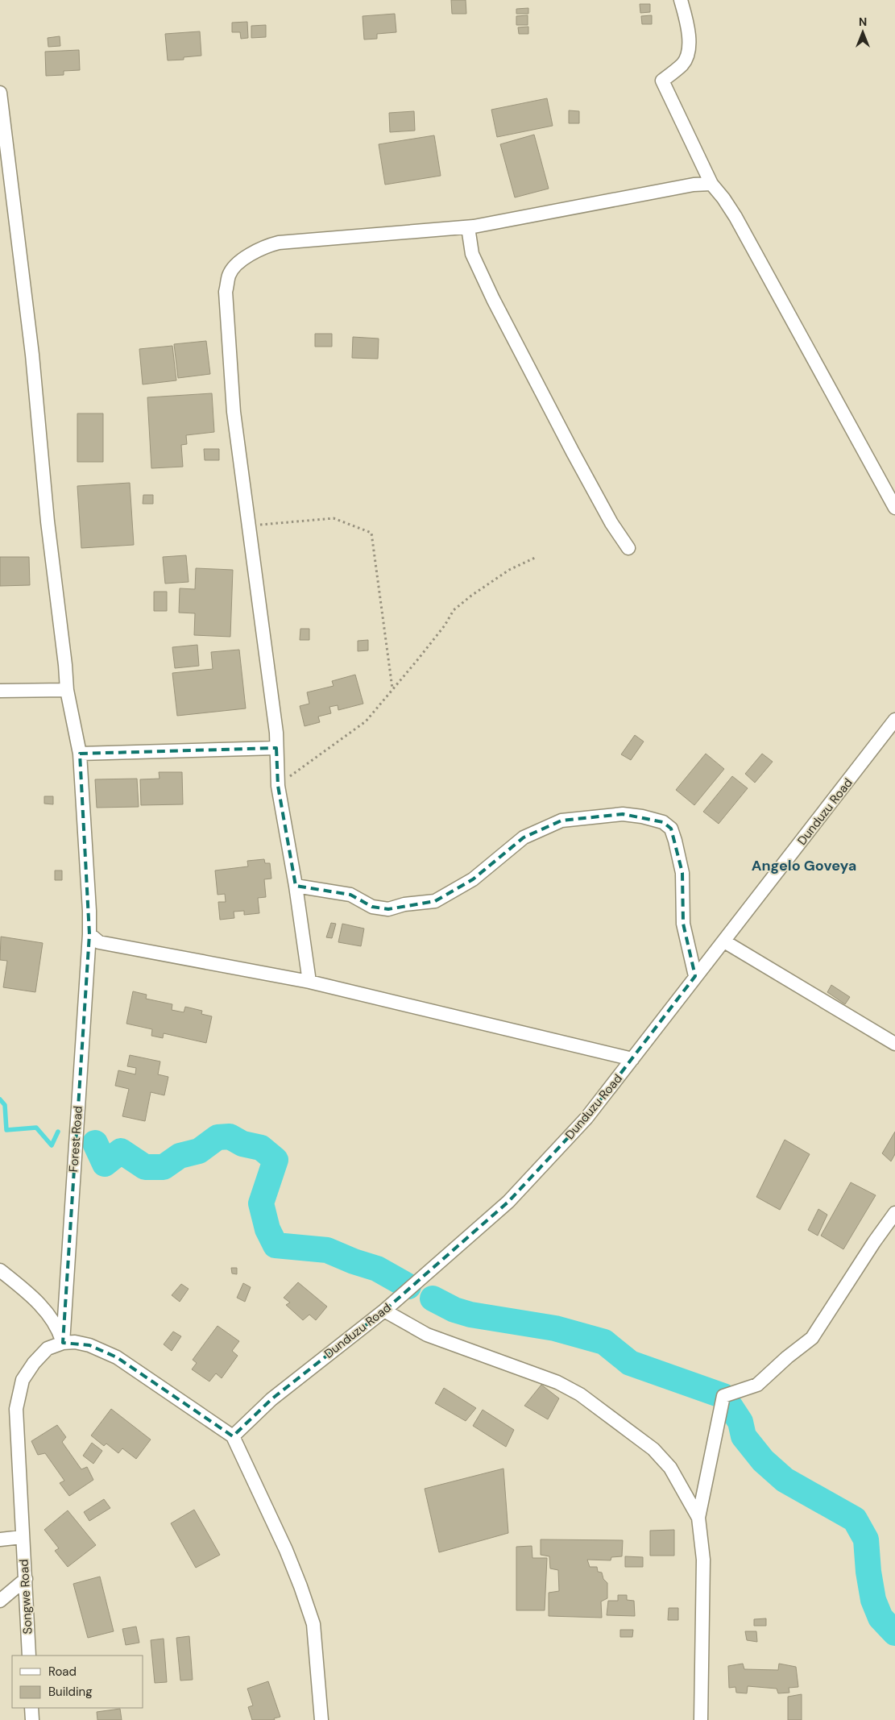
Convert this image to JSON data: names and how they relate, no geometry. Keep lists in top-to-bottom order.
{
  "streets": {
    "street": ["Dunduzu Road", "Forest Road", "Songwe Road"]
  },
  "crossings": [
    ["Forest Road", "Songwe Road"]
  ],
  "districts": ["Angelo Goveya"],
  "legend": ["Road", "Building"],
  "north": "top"
}
